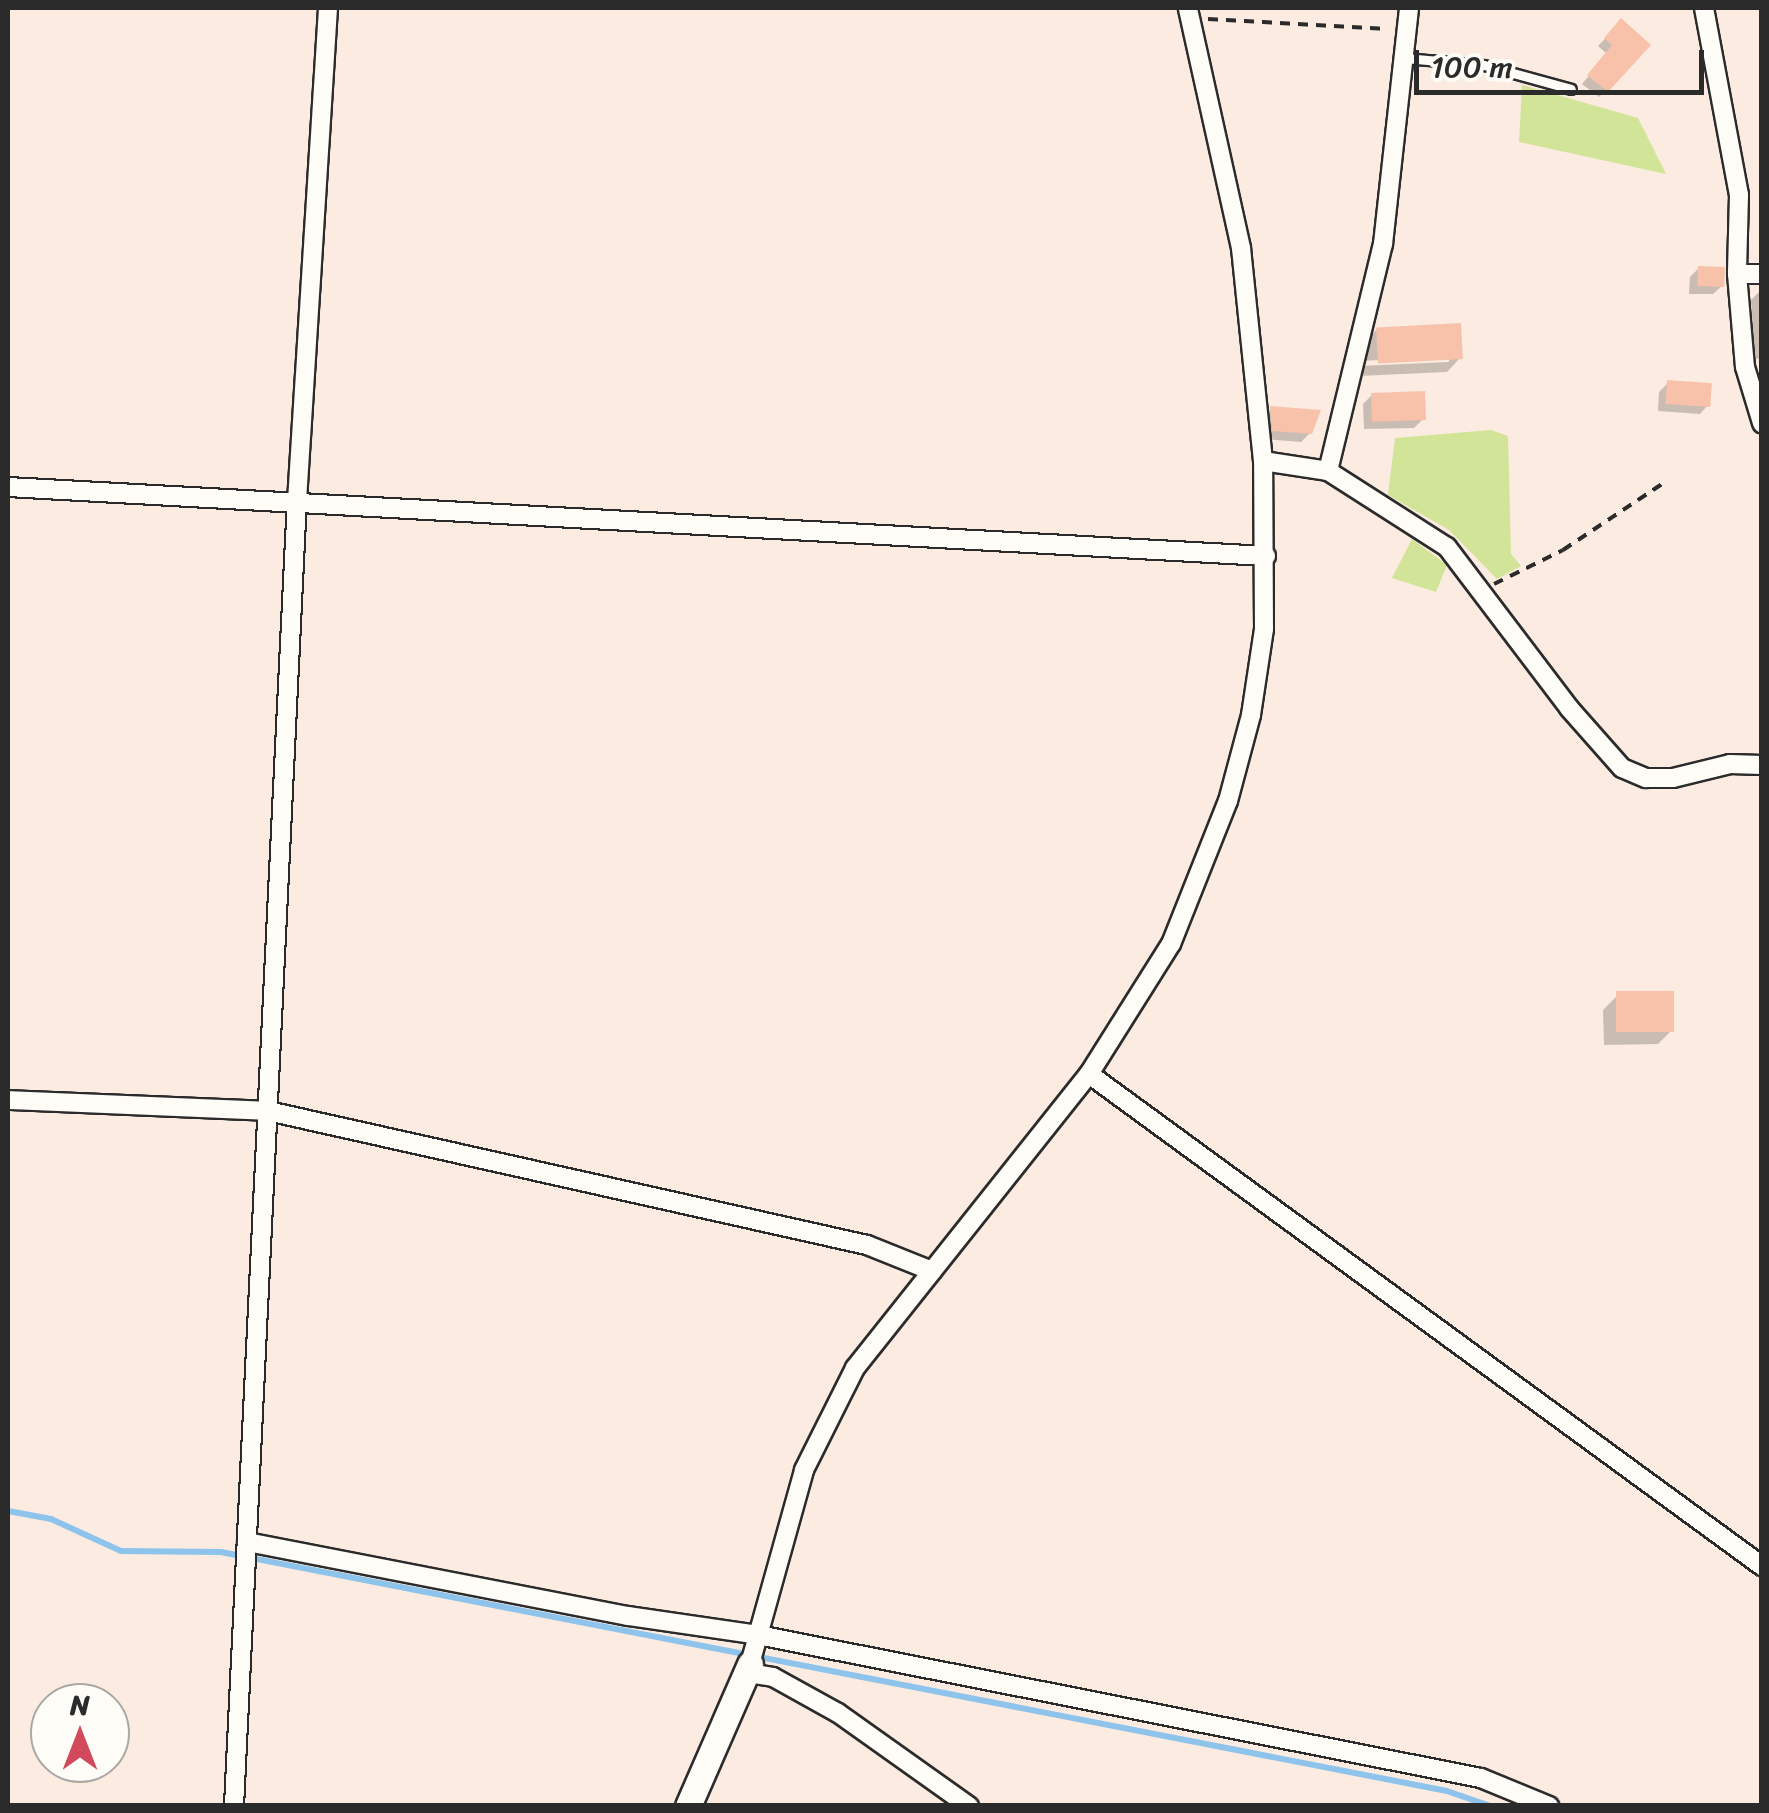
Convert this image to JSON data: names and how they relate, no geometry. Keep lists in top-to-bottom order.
{
  "scale_bar": "100 m",
  "north": "top"
}
